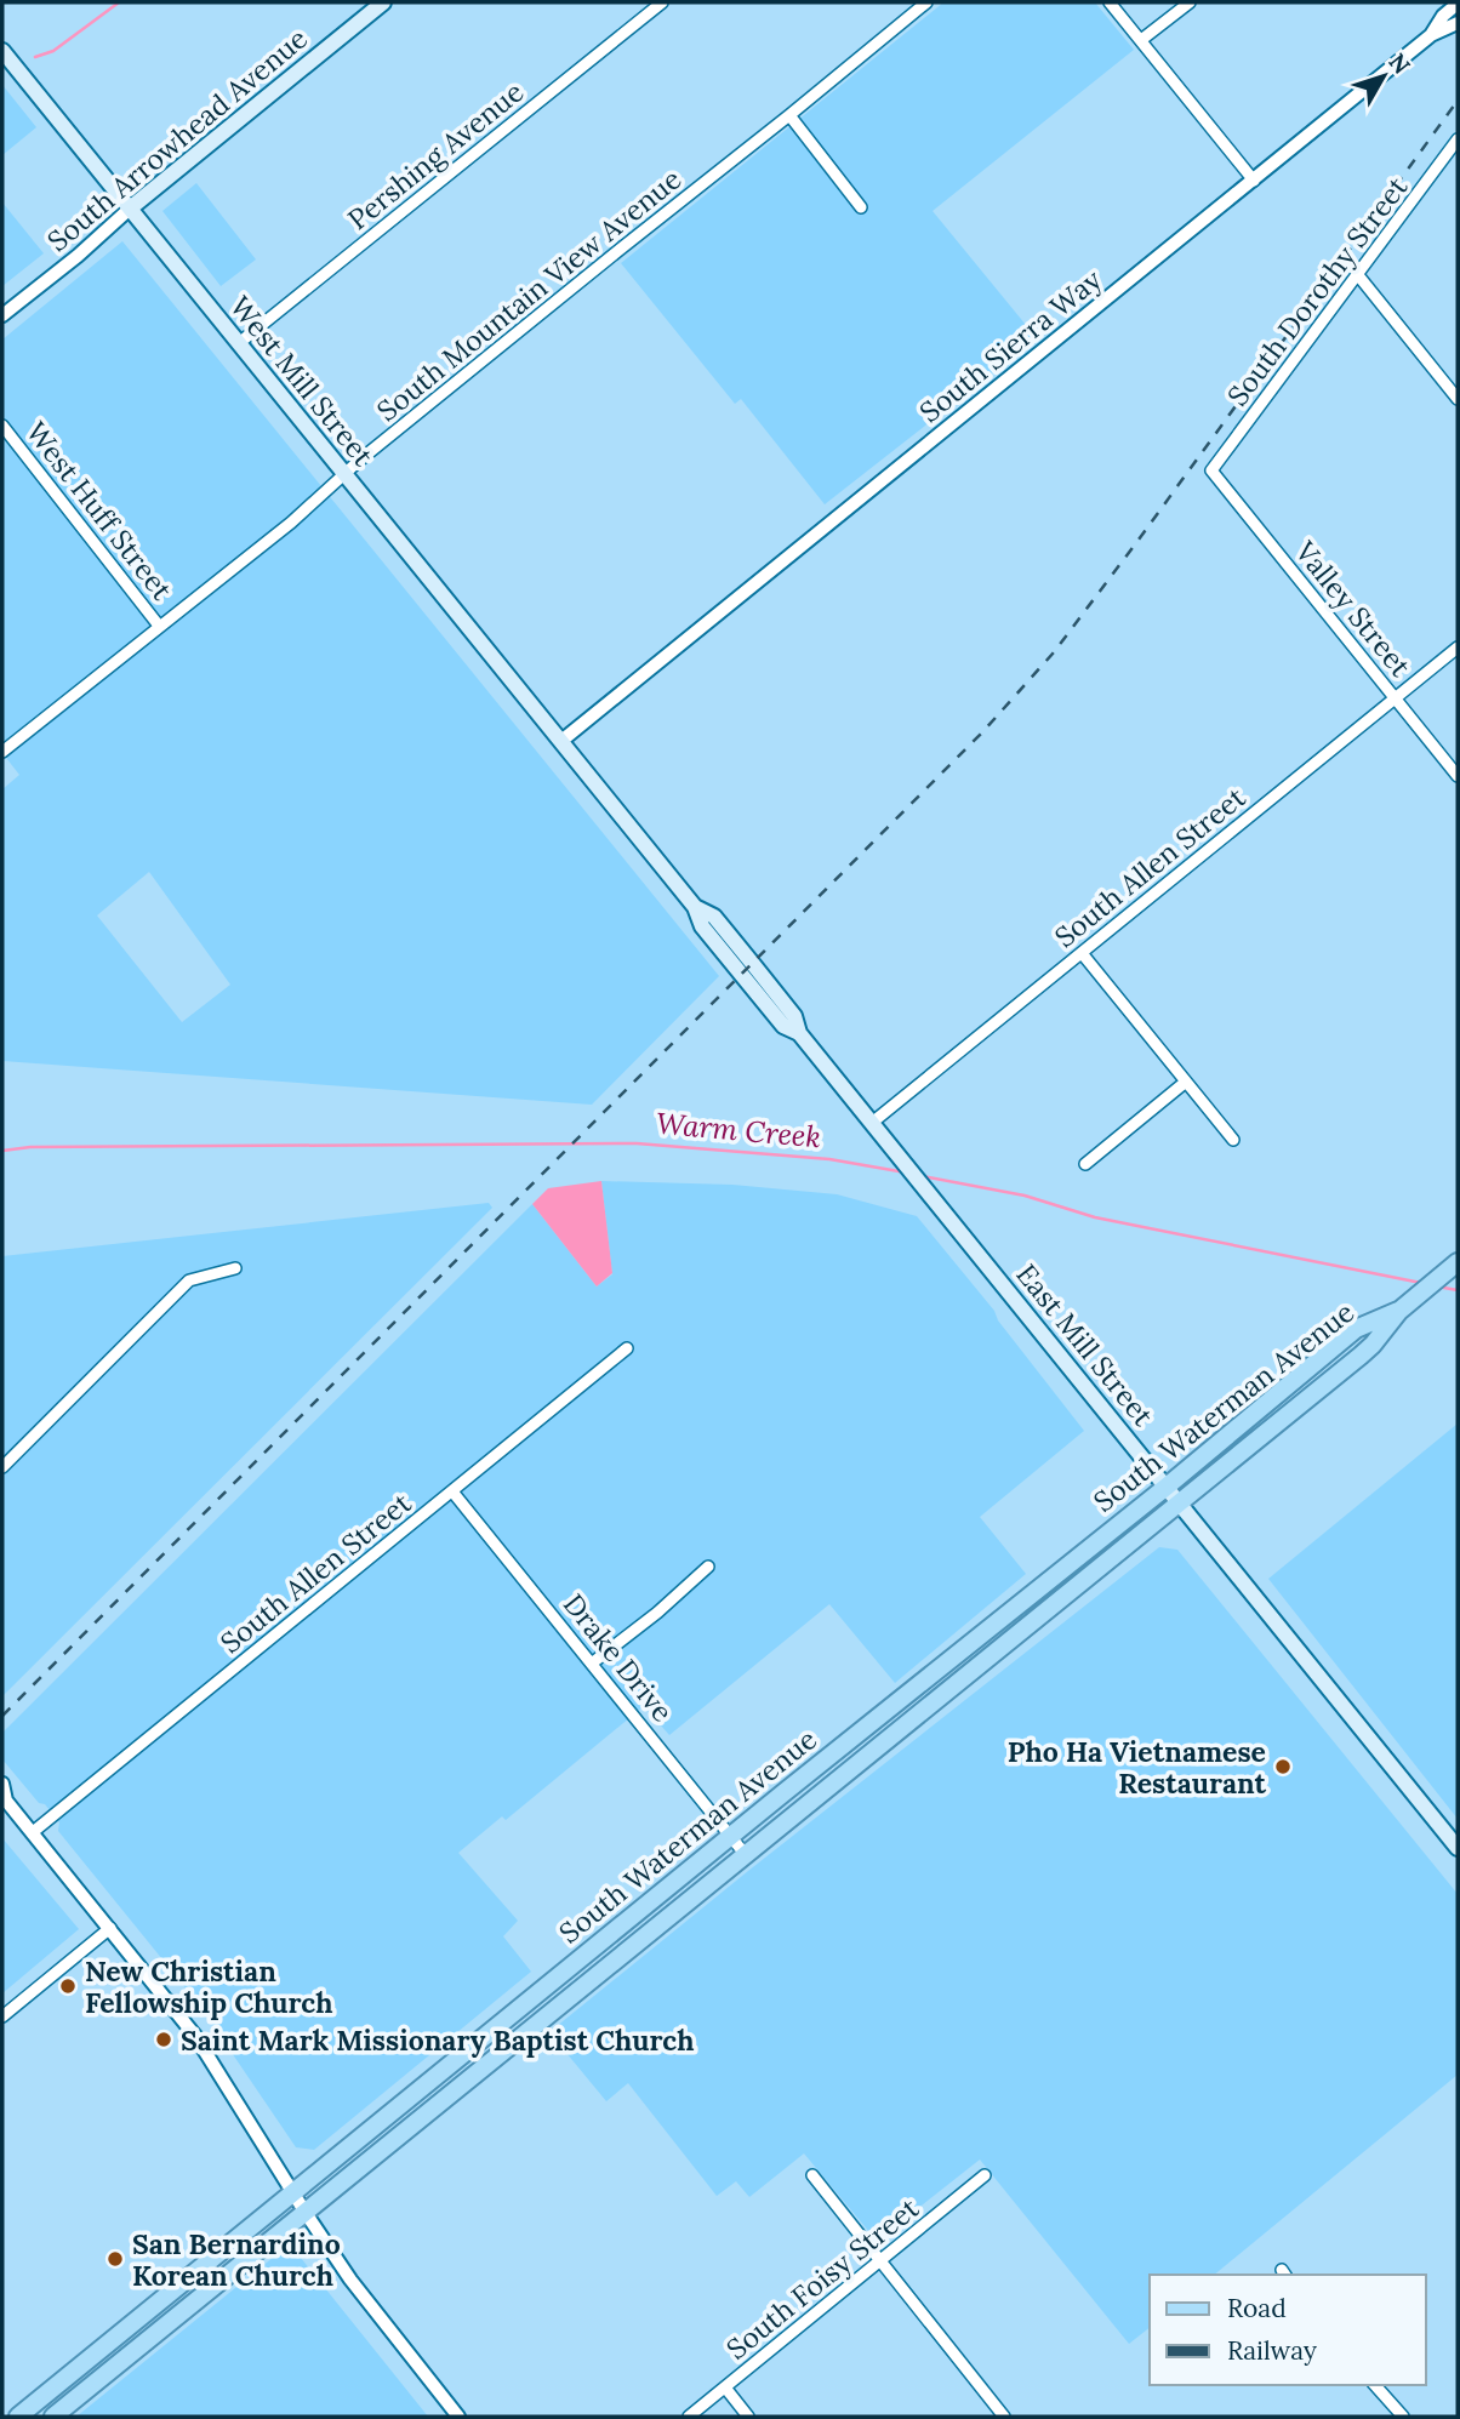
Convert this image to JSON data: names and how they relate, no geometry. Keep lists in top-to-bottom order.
{
  "streets": {
    "main road": [
      "South Arrowhead Avenue",
      "West Mill Street",
      "East Mill Street",
      "South Waterman Avenue"
    ],
    "street": [
      "Pershing Avenue",
      "South Dorothy Street",
      "South Mountain View Avenue",
      "South Sierra Way",
      "West Huff Street",
      "Valley Street",
      "South Allen Street",
      "Drake Drive",
      "South Foisy Street"
    ]
  },
  "crossings": [
    ["South Arrowhead Avenue", "West Mill Street"],
    ["Pershing Avenue", "West Mill Street"],
    ["South Dorothy Street", "Valley Street"],
    ["South Mountain View Avenue", "West Mill Street"],
    ["South Mountain View Avenue", "West Huff Street"],
    ["South Sierra Way", "West Mill Street"],
    ["South Sierra Way", "East Mill Street"],
    ["West Mill Street", "East Mill Street"],
    ["Valley Street", "South Allen Street"],
    ["South Allen Street", "East Mill Street"],
    ["South Allen Street", "Drake Drive"],
    ["East Mill Street", "South Waterman Avenue"],
    ["South Waterman Avenue", "Drake Drive"]
  ],
  "water": ["Warm Creek"],
  "places": [
    "Pho Ha Vietnamese Restaurant",
    "New Christian Fellowship Church",
    "Saint Mark Missionary Baptist Church",
    "San Bernardino Korean Church"
  ],
  "legend": ["Road", "Railway"],
  "north": "top right"
}
